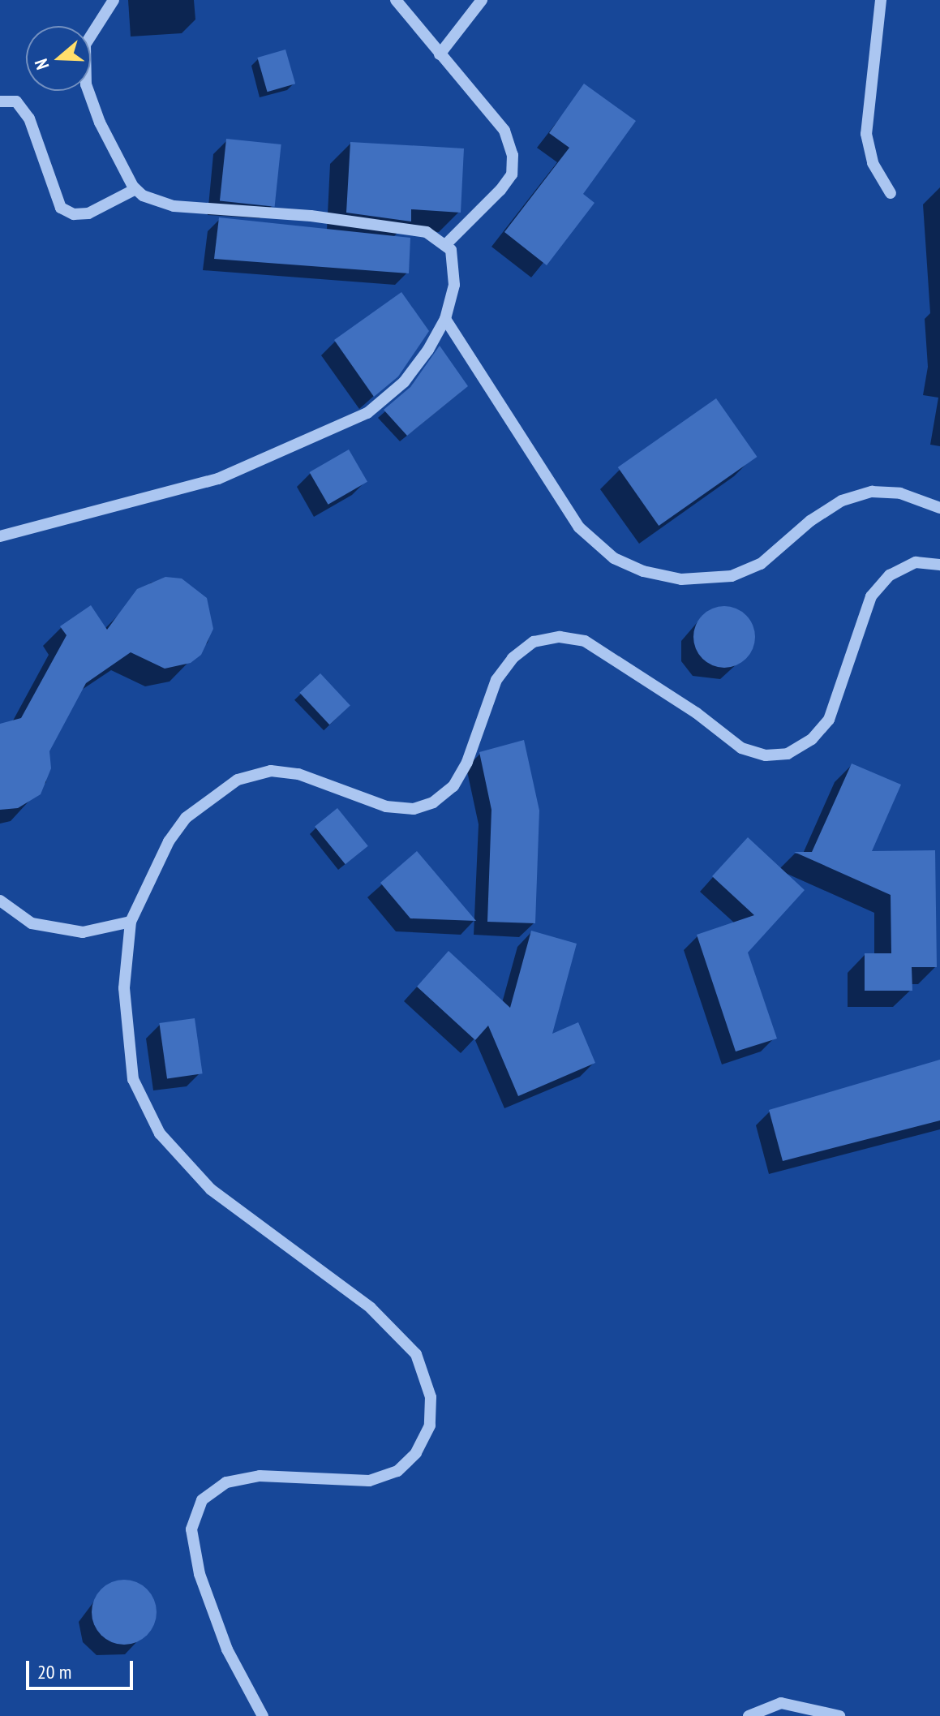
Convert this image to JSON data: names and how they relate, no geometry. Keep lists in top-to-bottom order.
{
  "scale_bar": "20 m",
  "north": "left"
}
